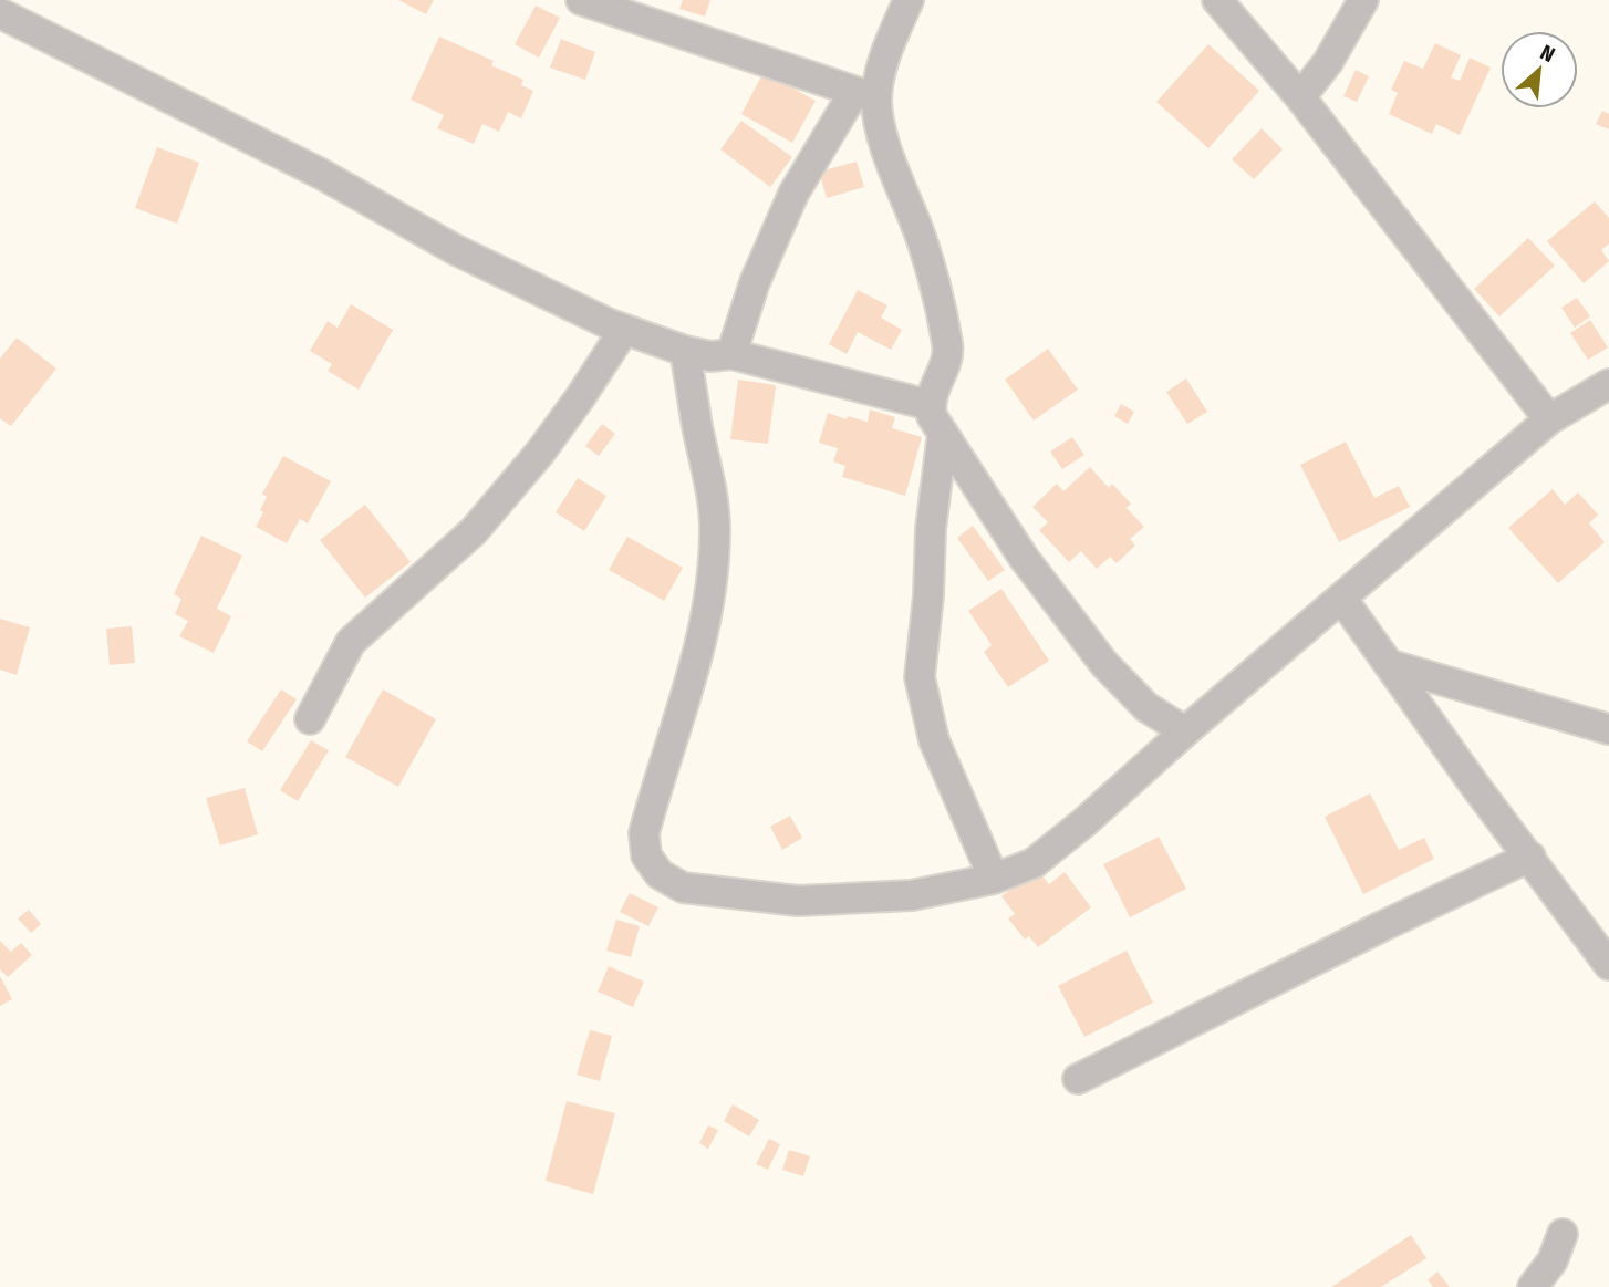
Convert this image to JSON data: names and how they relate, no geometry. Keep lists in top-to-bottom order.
{
  "north": "top right"
}
